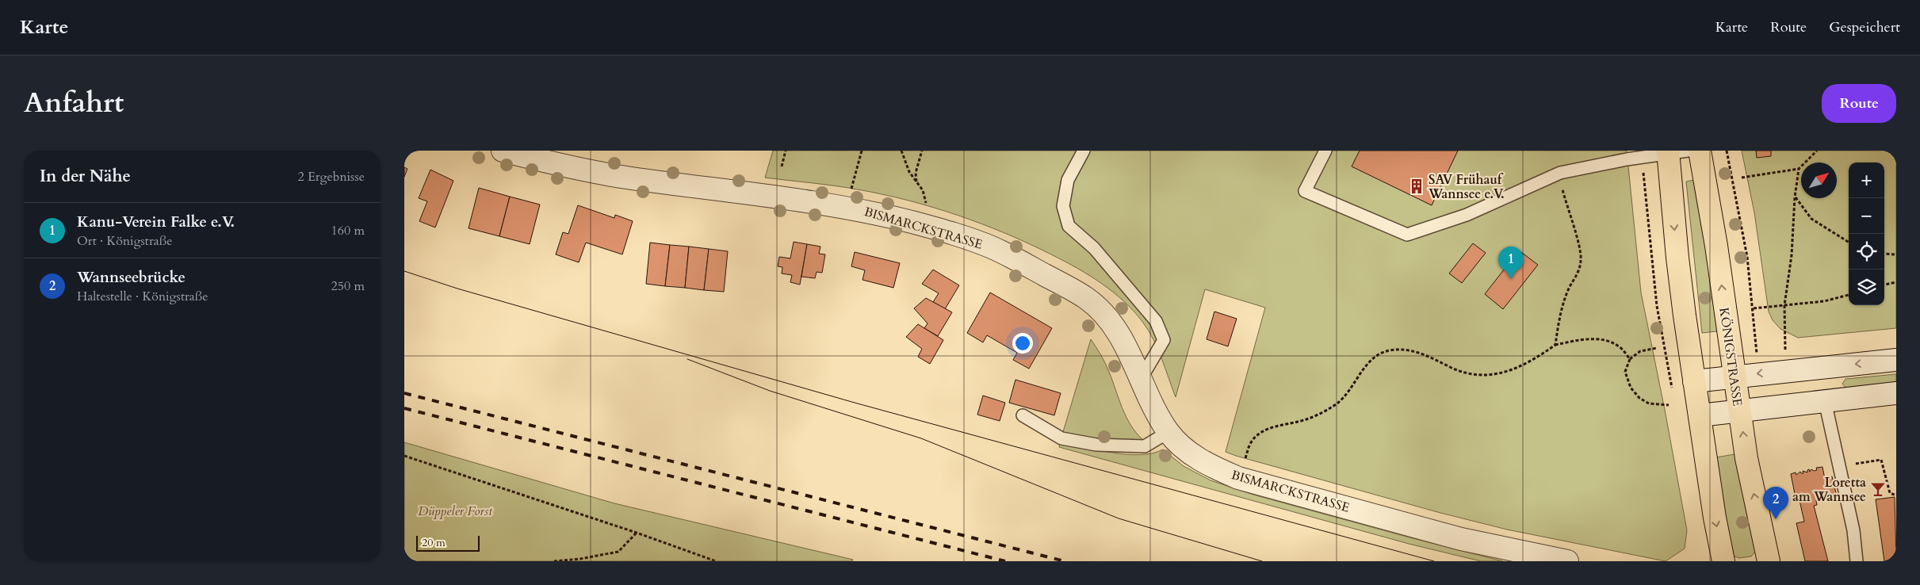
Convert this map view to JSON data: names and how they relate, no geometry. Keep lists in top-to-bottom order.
{
  "streets": {
    "main road": ["KÖNIGSTRASSE"],
    "street": ["BISMARCKSTRASSE"]
  },
  "parks": ["Düppeler Forst"],
  "places": {
    "building": ["SAV Frühauf Wannsee e.V."],
    "bar": ["Loretta am Wannsee"]
  },
  "scale_bar": "20 m",
  "north": "top right",
  "page": {
    "header": "Karte",
    "nav": ["Karte", "Route", "Gespeichert"],
    "title": "Anfahrt",
    "buttons": "Route",
    "heading": ["In der Nähe", "2 Ergebnisse"],
    "map_buttons": ["+", "−"],
    "list": [
      {
        "mark": "1",
        "name": "Kanu-Verein Falke e.V.",
        "note": "Ort · Königstraße",
        "value": "160 m"
      },
      {
        "mark": "2",
        "name": "Wannseebrücke",
        "note": "Haltestelle · Königstraße",
        "value": "250 m"
      }
    ],
    "pins": ["1", "2"],
    "scale": "20 m"
  }
}
